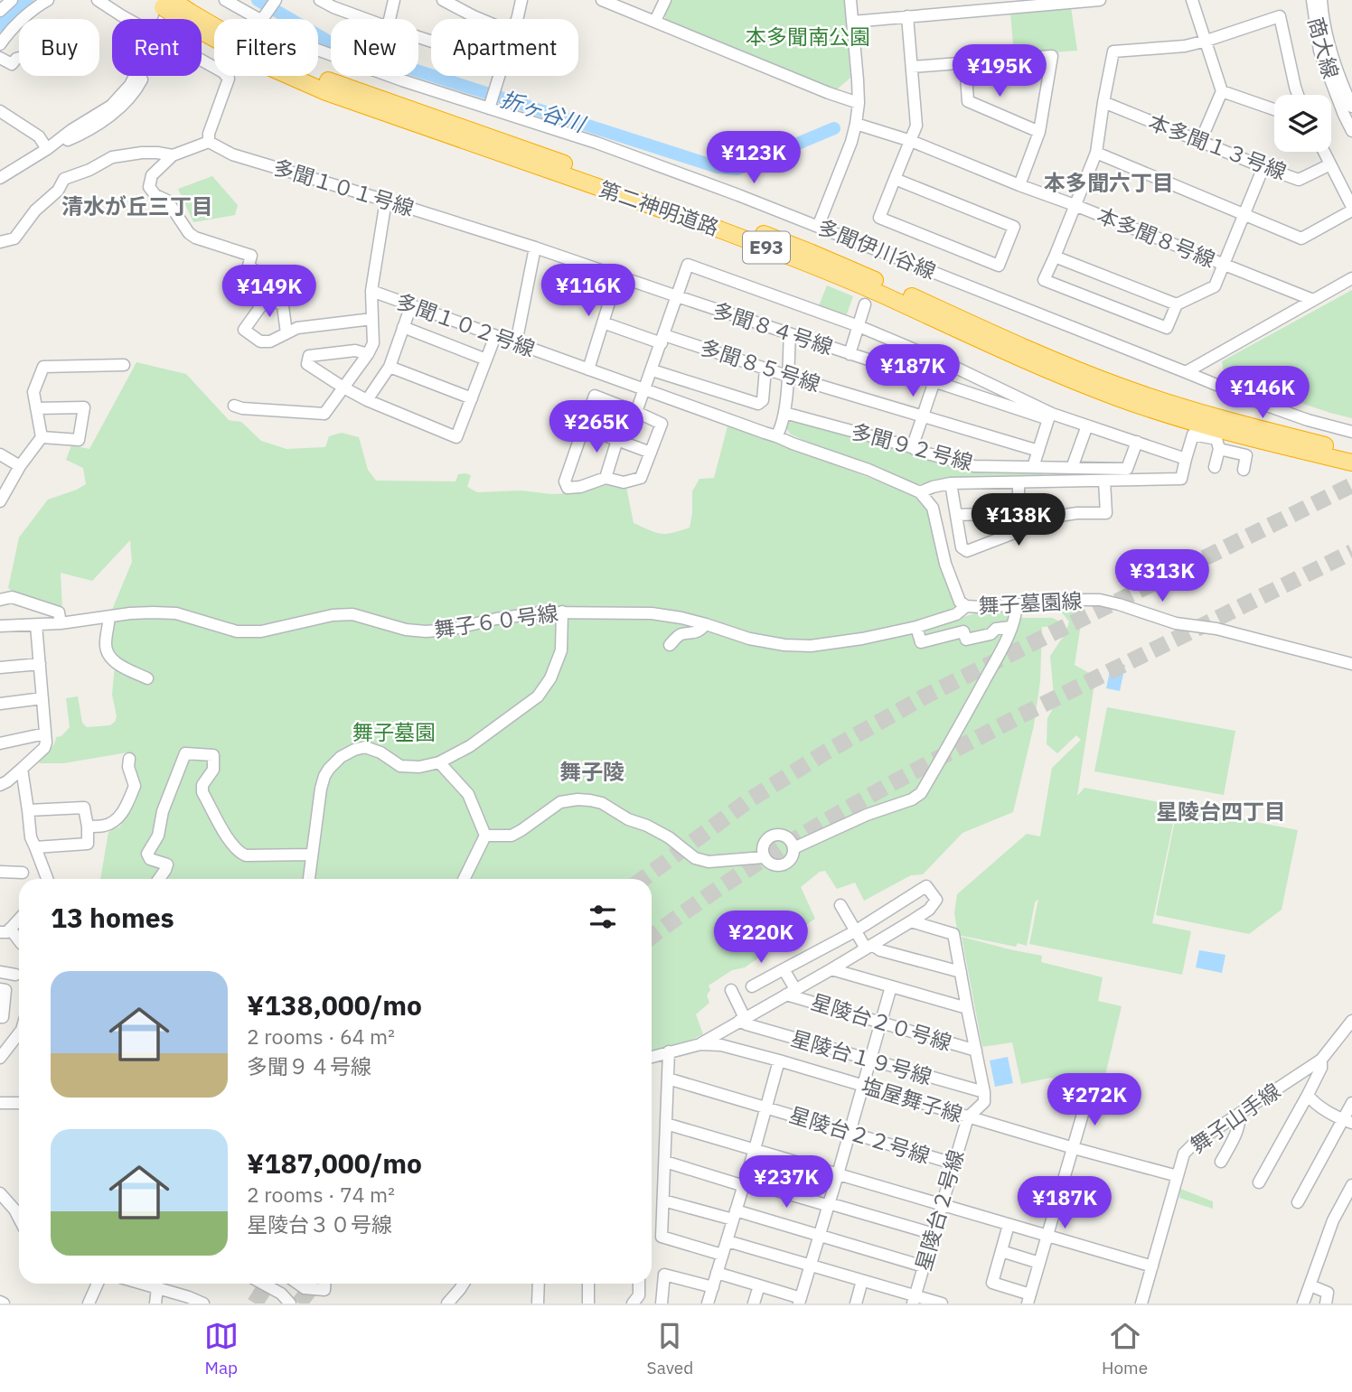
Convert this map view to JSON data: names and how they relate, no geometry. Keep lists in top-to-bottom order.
{
  "streets": {
    "highway": ["第二神明道路", "E93"],
    "street": [
      "商大線",
      "本多聞１３号線",
      "多聞１０１号線",
      "本多聞８号線",
      "多聞伊川谷線",
      "多聞１０２号線",
      "多聞８４号線",
      "多聞８５号線",
      "多聞９２号線",
      "舞子墓園線",
      "舞子６０号線",
      "星陵台２０号線",
      "星陵台１９号線",
      "塩屋舞子線",
      "舞子山手線",
      "星陵台２２号線",
      "星陵台２号線"
    ]
  },
  "crossings": [
    ["多聞１０１号線", "多聞１０２号線"],
    ["多聞１０１号線", "多聞８４号線"],
    ["多聞８４号線", "多聞９２号線"],
    ["舞子墓園線", "舞子６０号線"],
    ["星陵台１９号線", "星陵台２号線"],
    ["塩屋舞子線", "舞子山手線"],
    ["塩屋舞子線", "星陵台２号線"],
    ["星陵台２２号線", "星陵台２号線"]
  ],
  "districts": [
    "本多聞六丁目",
    "清水が丘三丁目",
    "舞子陵",
    "星陵台四丁目"
  ],
  "water": ["折ヶ谷川"],
  "parks": ["本多聞南公園", "舞子墓園"],
  "page": {
    "chip": [
      "Buy",
      "Rent",
      "Filters",
      "New",
      "Apartment"
    ],
    "price": [
      "¥195K",
      "¥123K",
      "¥116K",
      "¥149K",
      "¥187K",
      "¥146K",
      "¥265K",
      "¥138K",
      "¥313K",
      "¥220K",
      "¥272K",
      "¥237K",
      "¥187K"
    ],
    "heading": "13 homes",
    "list": [
      {
        "name": "¥138,000/mo",
        "note": "2 rooms · 64 m² · 多聞９４号線"
      },
      {
        "name": "¥187,000/mo",
        "note": "2 rooms · 74 m² · 星陵台３０号線"
      }
    ],
    "tabs": ["Map", "Saved", "Home"]
  }
}
